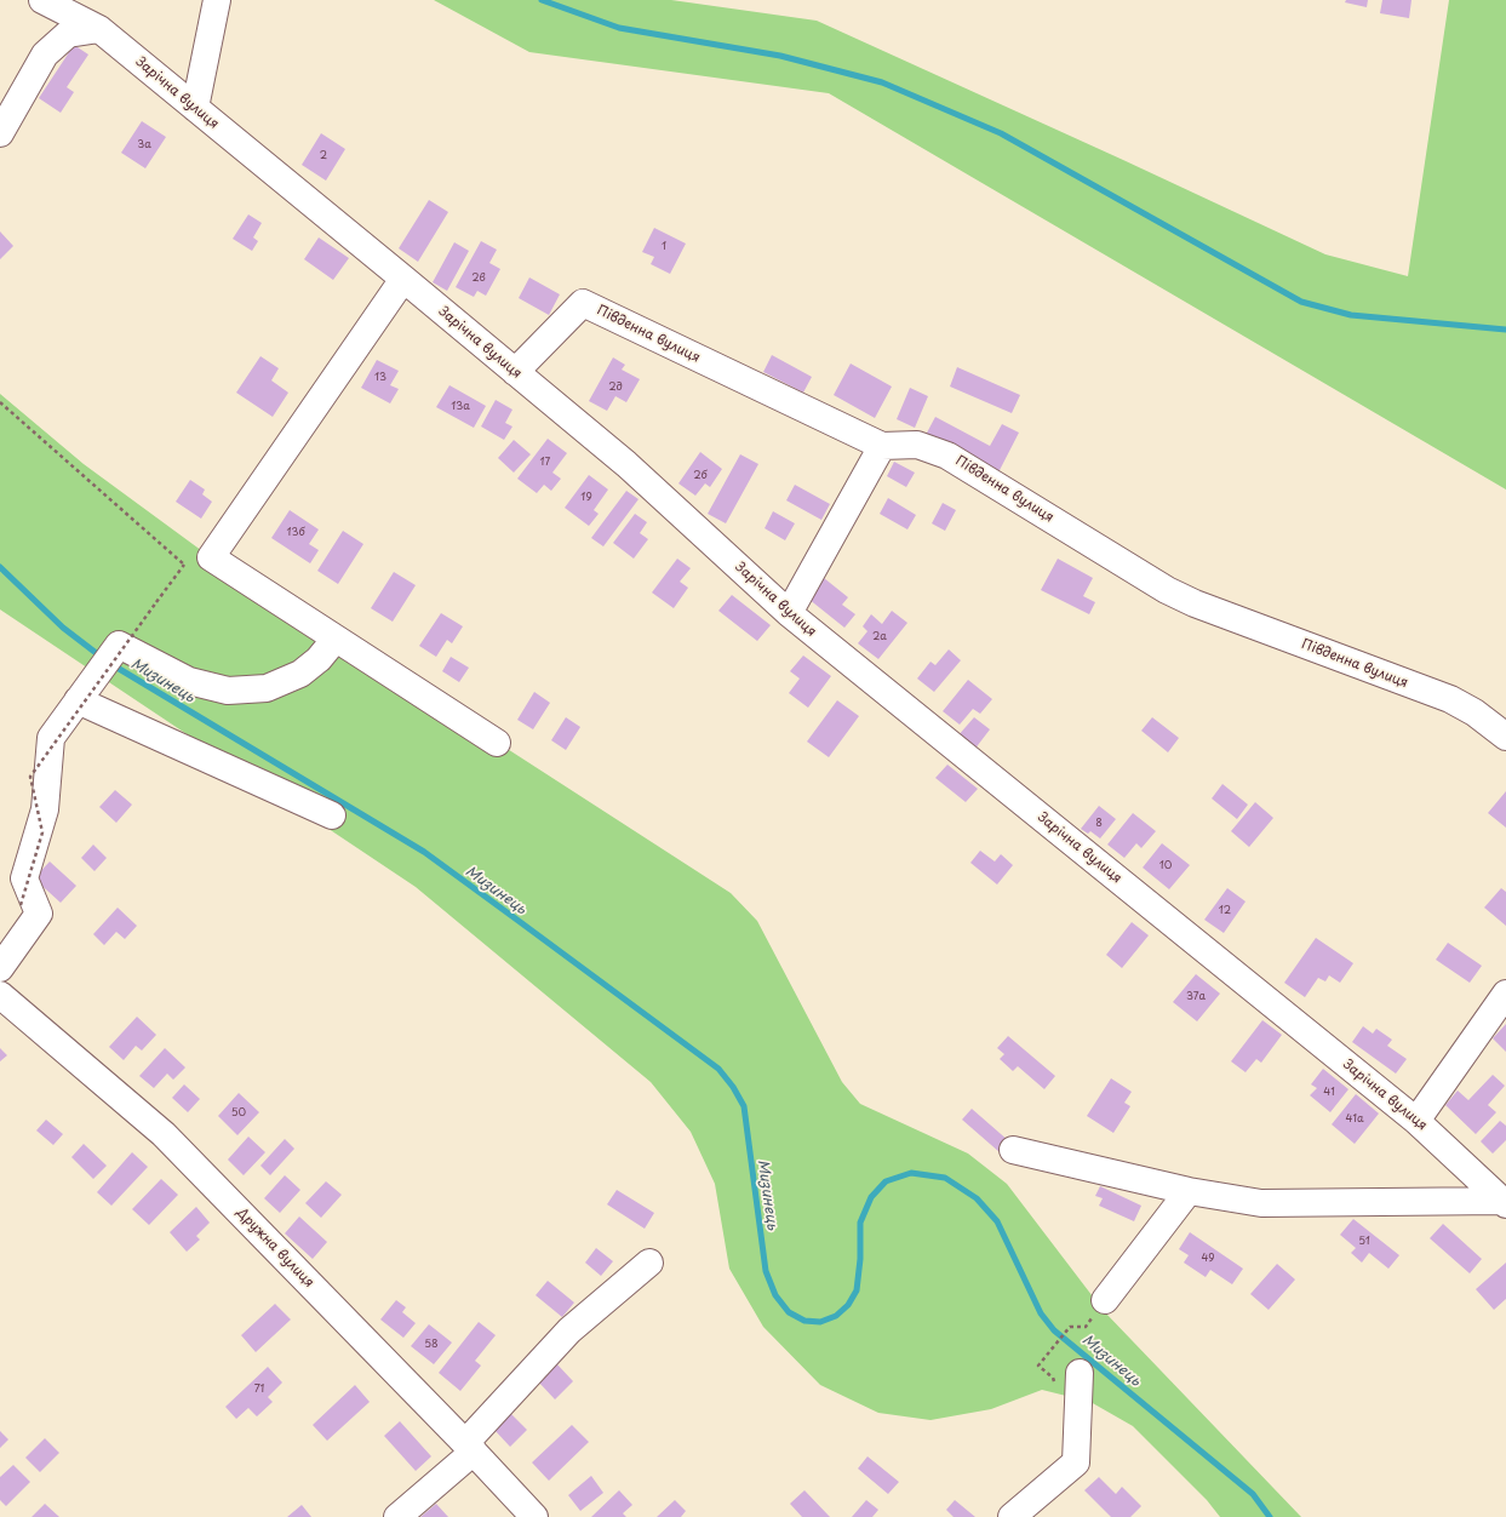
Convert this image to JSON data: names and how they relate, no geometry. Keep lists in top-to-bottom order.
{
  "streets": {
    "street": ["Зарічна вулиця", "Південна вулиця", "Дружна вулиця"]
  },
  "crossings": [
    ["Зарічна вулиця", "Південна вулиця"]
  ],
  "water": ["Мизинець"],
  "house_numbers": [
    "3а",
    "2",
    "1",
    "2в",
    "13",
    "2д",
    "13а",
    "17",
    "2б",
    "19",
    "13б",
    "2а",
    "8",
    "10",
    "12",
    "37а",
    "41",
    "50",
    "41а",
    "51",
    "49",
    "58",
    "71"
  ]
}
